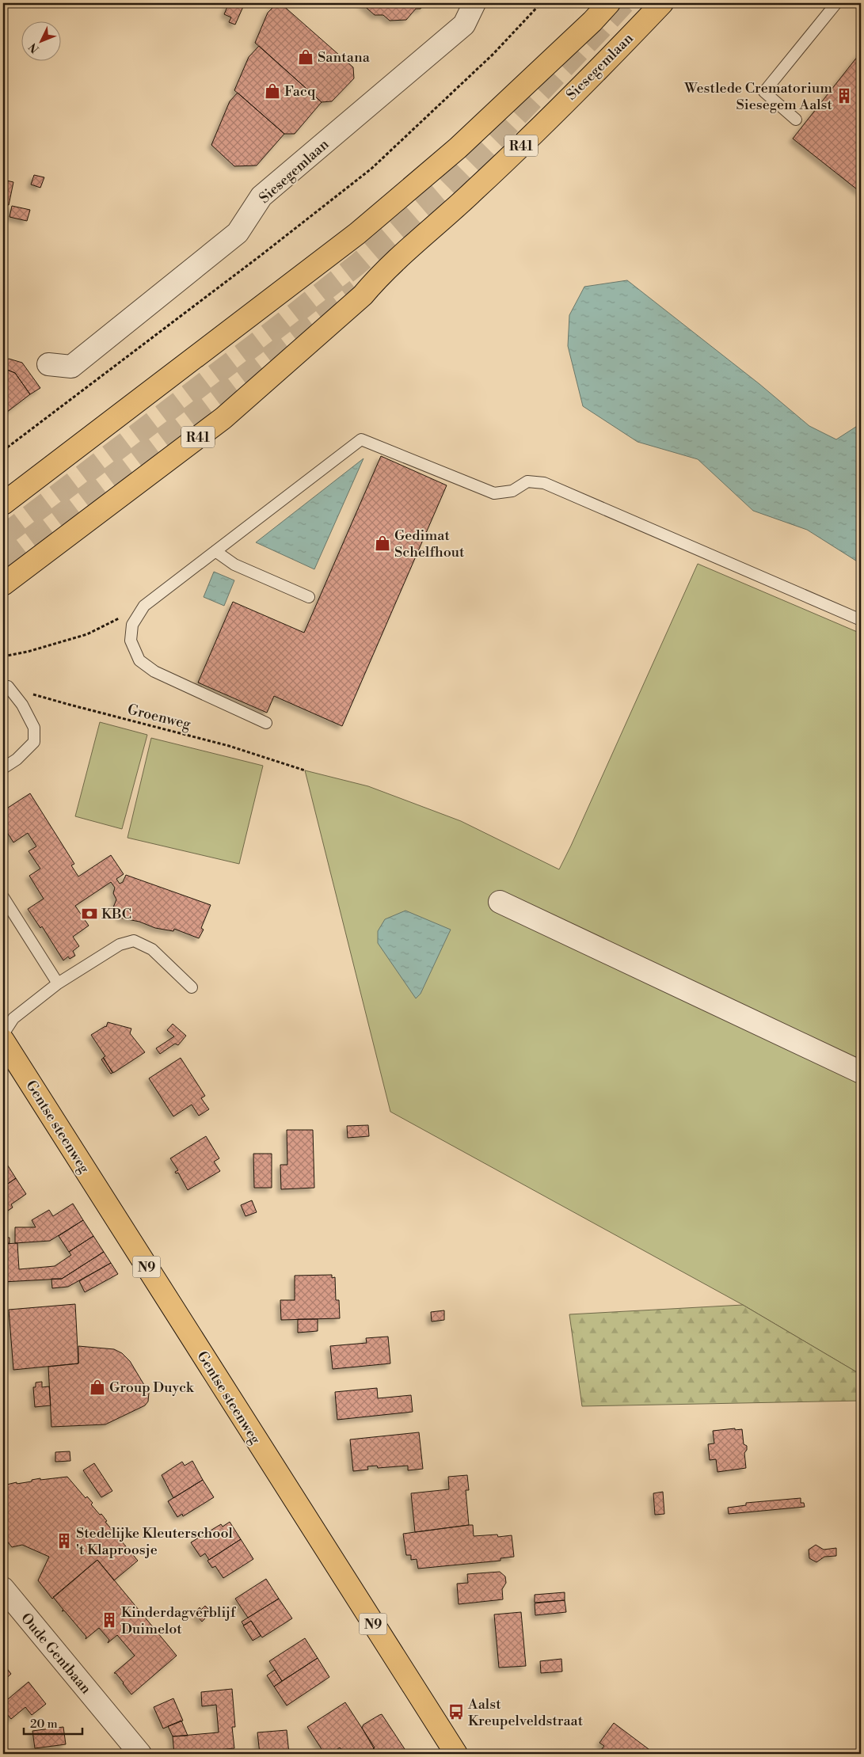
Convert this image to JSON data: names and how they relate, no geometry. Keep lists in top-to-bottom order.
{
  "streets": {
    "main road": [
      "Siesegemlaan",
      "R41",
      "Gentse steenweg",
      "N9"
    ],
    "street": ["Oude Gentbaan"],
    "path": ["Groenweg"]
  },
  "places": {
    "shop": [
      "Santana",
      "Facq",
      "Gedimat Schelfhout",
      "Group Duyck"
    ],
    "building": ["Westlede Crematorium Siesegem Aalst", "Stedelijke Kleuterschool 't Klaproosje", "Kinderdagverblijf Duimelot"],
    "bank": ["KBC"],
    "bus stop": ["Aalst Kreupelveldstraat"]
  },
  "scale_bar": "20 m",
  "north": "bottom left"
}
